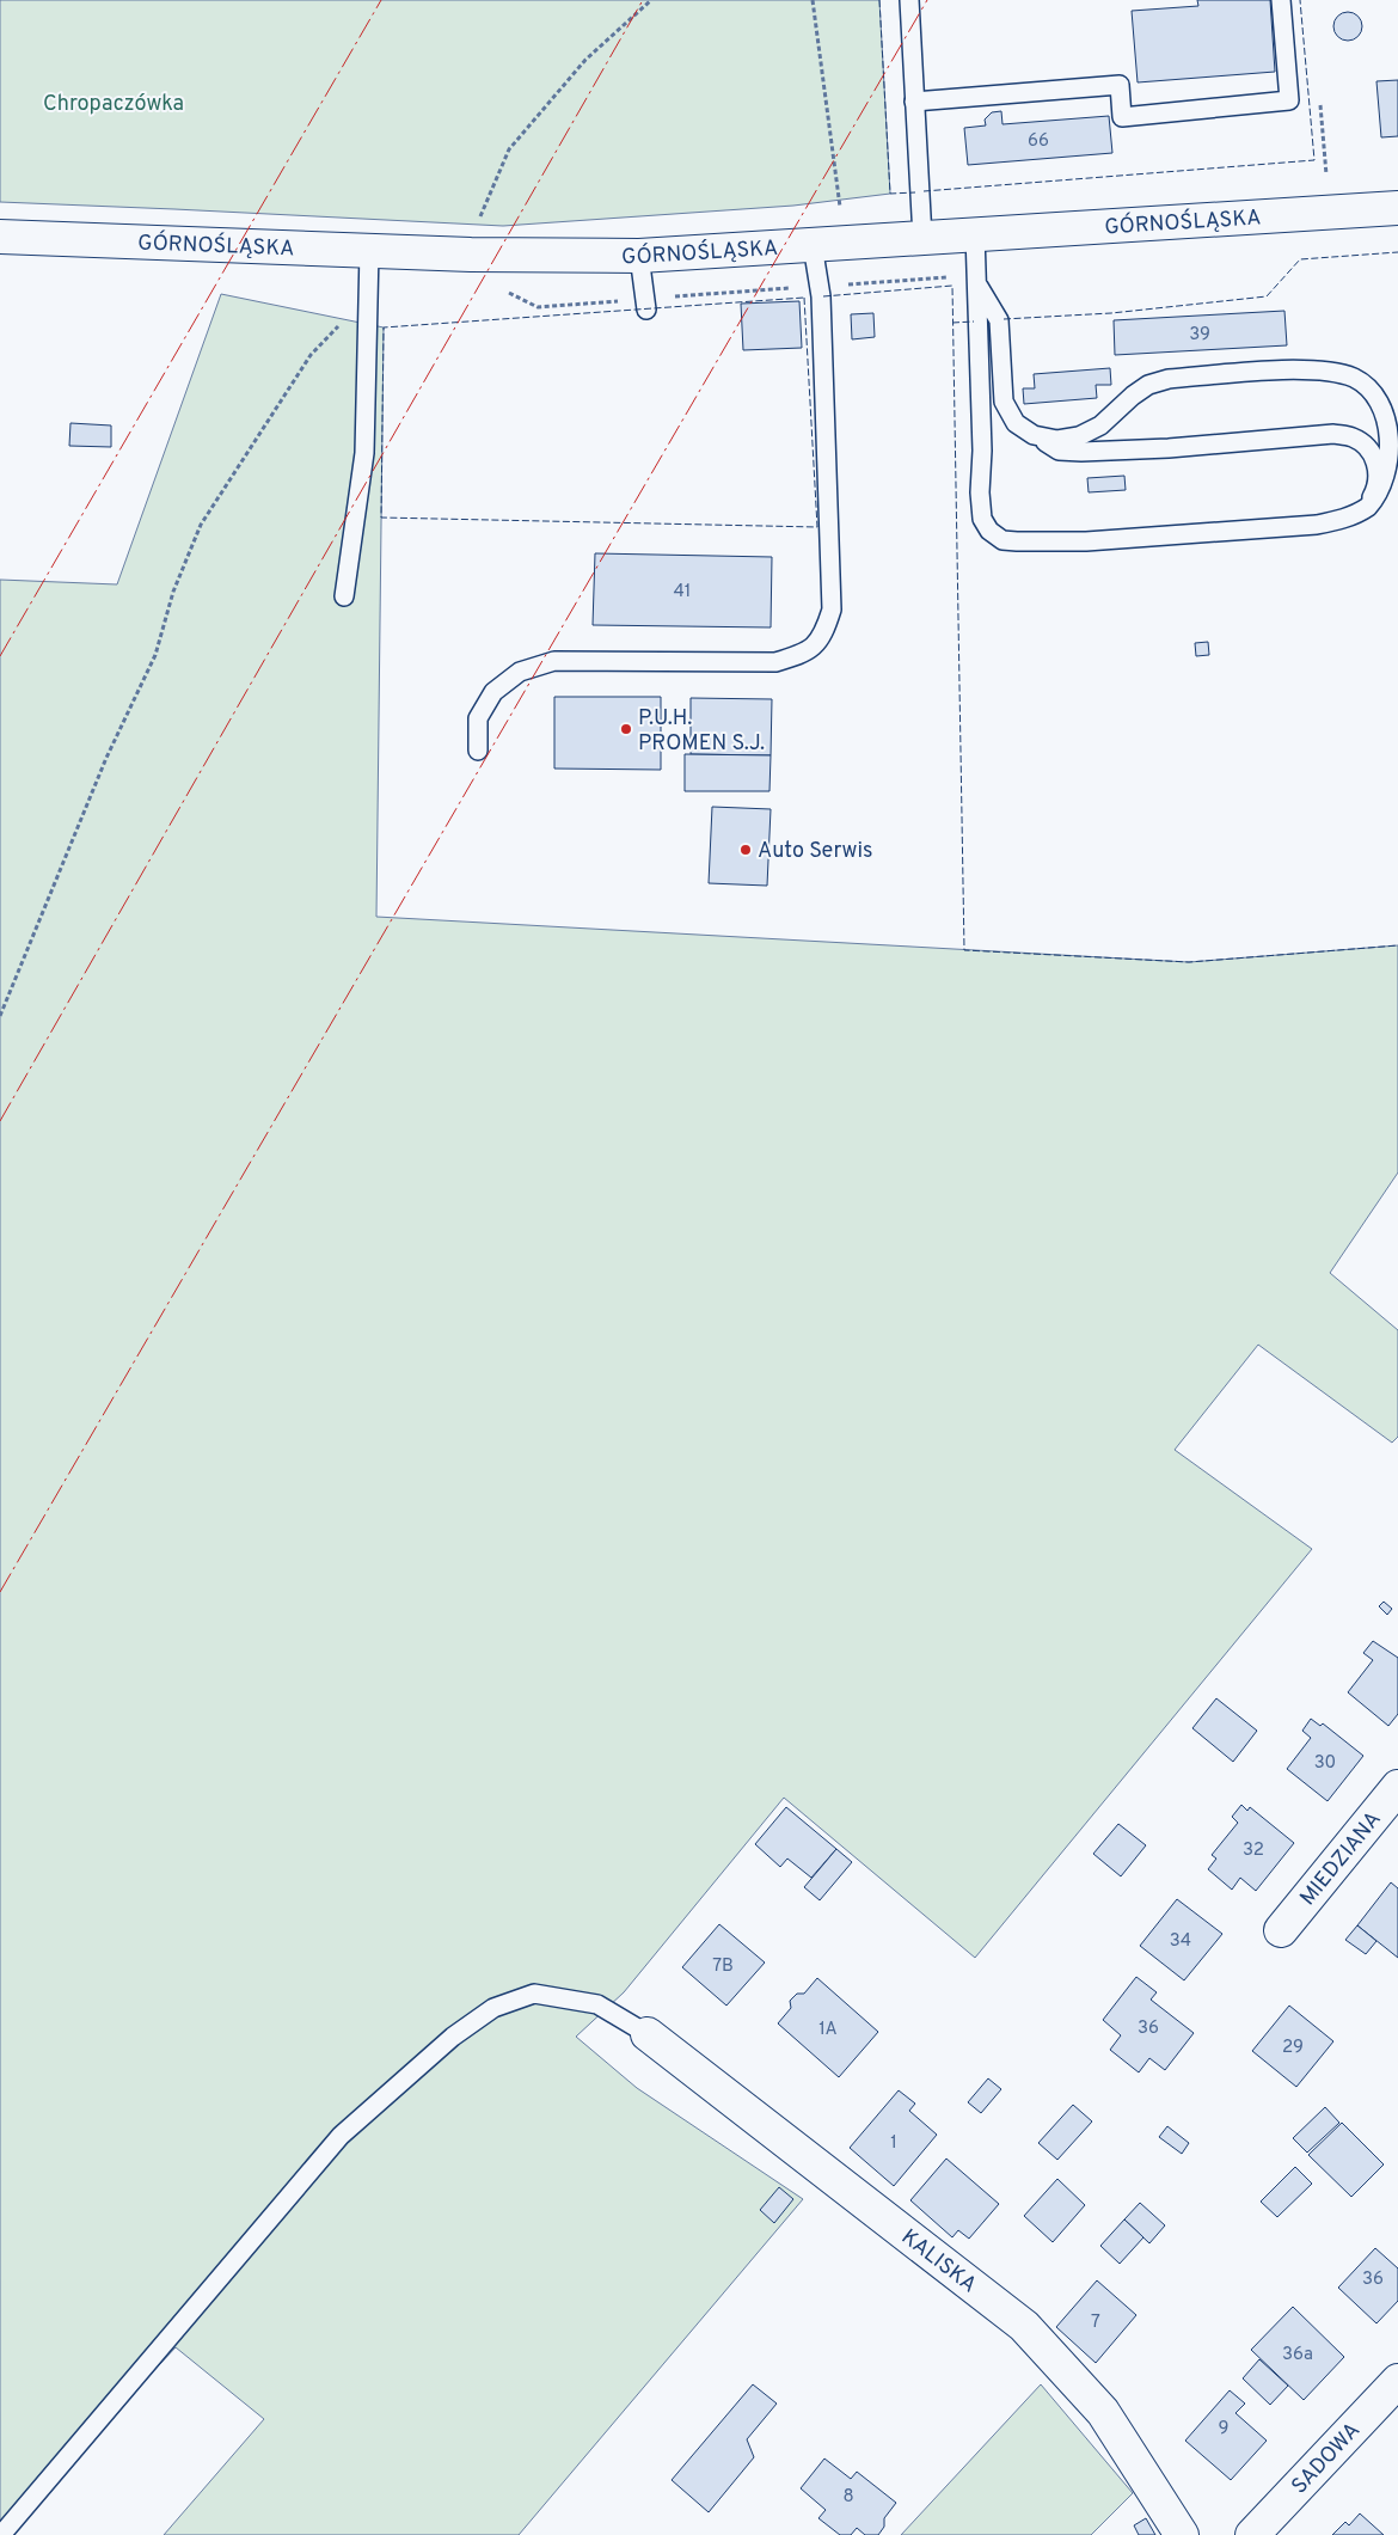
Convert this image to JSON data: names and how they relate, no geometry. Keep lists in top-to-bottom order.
{
  "streets": {
    "street": [
      "GÓRNOŚLĄSKA",
      "MIEDZIANA",
      "KALISKA",
      "SADOWA"
    ]
  },
  "parks": ["Chropaczówka"],
  "places": ["P.U.H. PROMEN S.J.", "Auto Serwis"],
  "house_numbers": [
    "66",
    "39",
    "41",
    "30",
    "32",
    "34",
    "7B",
    "36",
    "1A",
    "29",
    "1",
    "36",
    "7",
    "36a",
    "9",
    "8"
  ]
}
